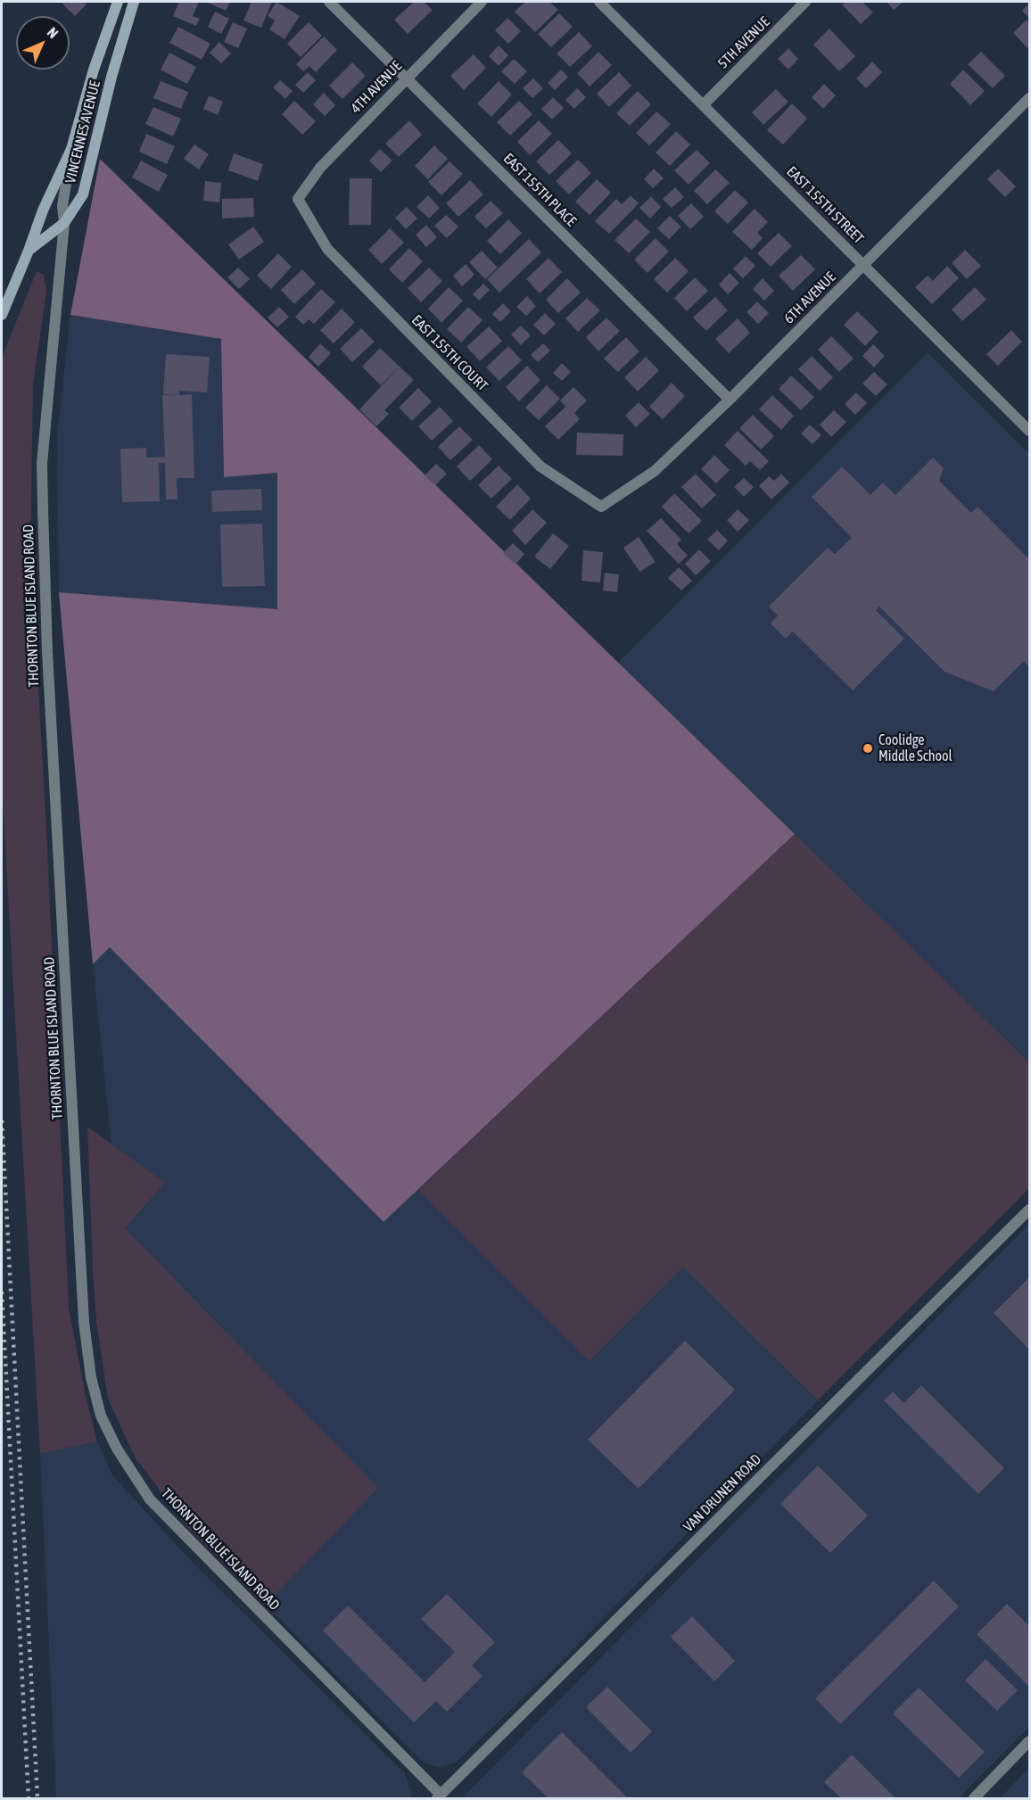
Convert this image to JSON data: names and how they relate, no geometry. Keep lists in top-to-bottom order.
{
  "streets": {
    "street": [
      "5TH AVENUE",
      "4TH AVENUE",
      "VINCENNES AVENUE",
      "EAST 155TH PLACE",
      "EAST 155TH STREET",
      "6TH AVENUE",
      "EAST 155TH COURT",
      "THORNTON BLUE ISLAND ROAD",
      "VAN DRUNEN ROAD"
    ]
  },
  "crossings": [
    ["5TH AVENUE", "EAST 155TH STREET"],
    ["4TH AVENUE", "EAST 155TH PLACE"],
    ["4TH AVENUE", "EAST 155TH COURT"],
    ["VINCENNES AVENUE", "THORNTON BLUE ISLAND ROAD"],
    ["EAST 155TH PLACE", "6TH AVENUE"],
    ["EAST 155TH STREET", "6TH AVENUE"],
    ["6TH AVENUE", "EAST 155TH COURT"],
    ["THORNTON BLUE ISLAND ROAD", "VAN DRUNEN ROAD"]
  ],
  "places": ["Coolidge Middle School"],
  "north": "top right"
}
